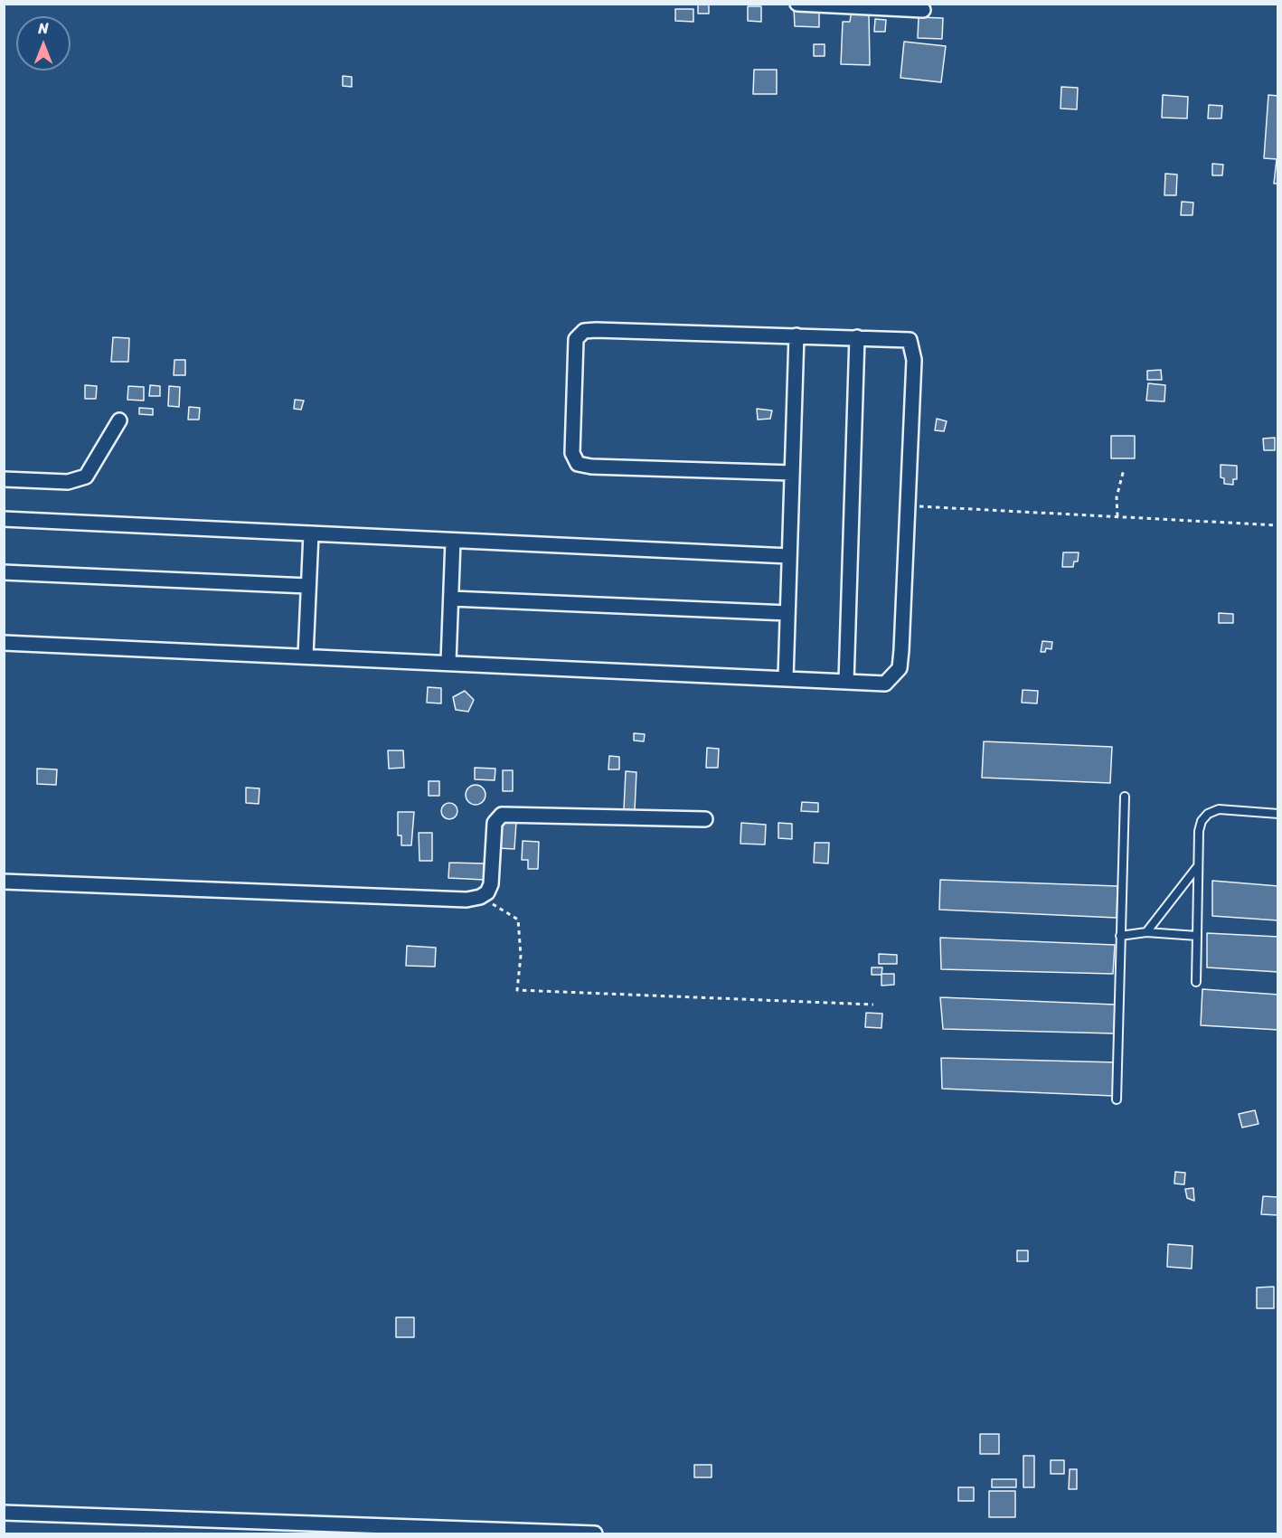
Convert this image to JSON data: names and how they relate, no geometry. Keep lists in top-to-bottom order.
{
  "north": "top"
}
